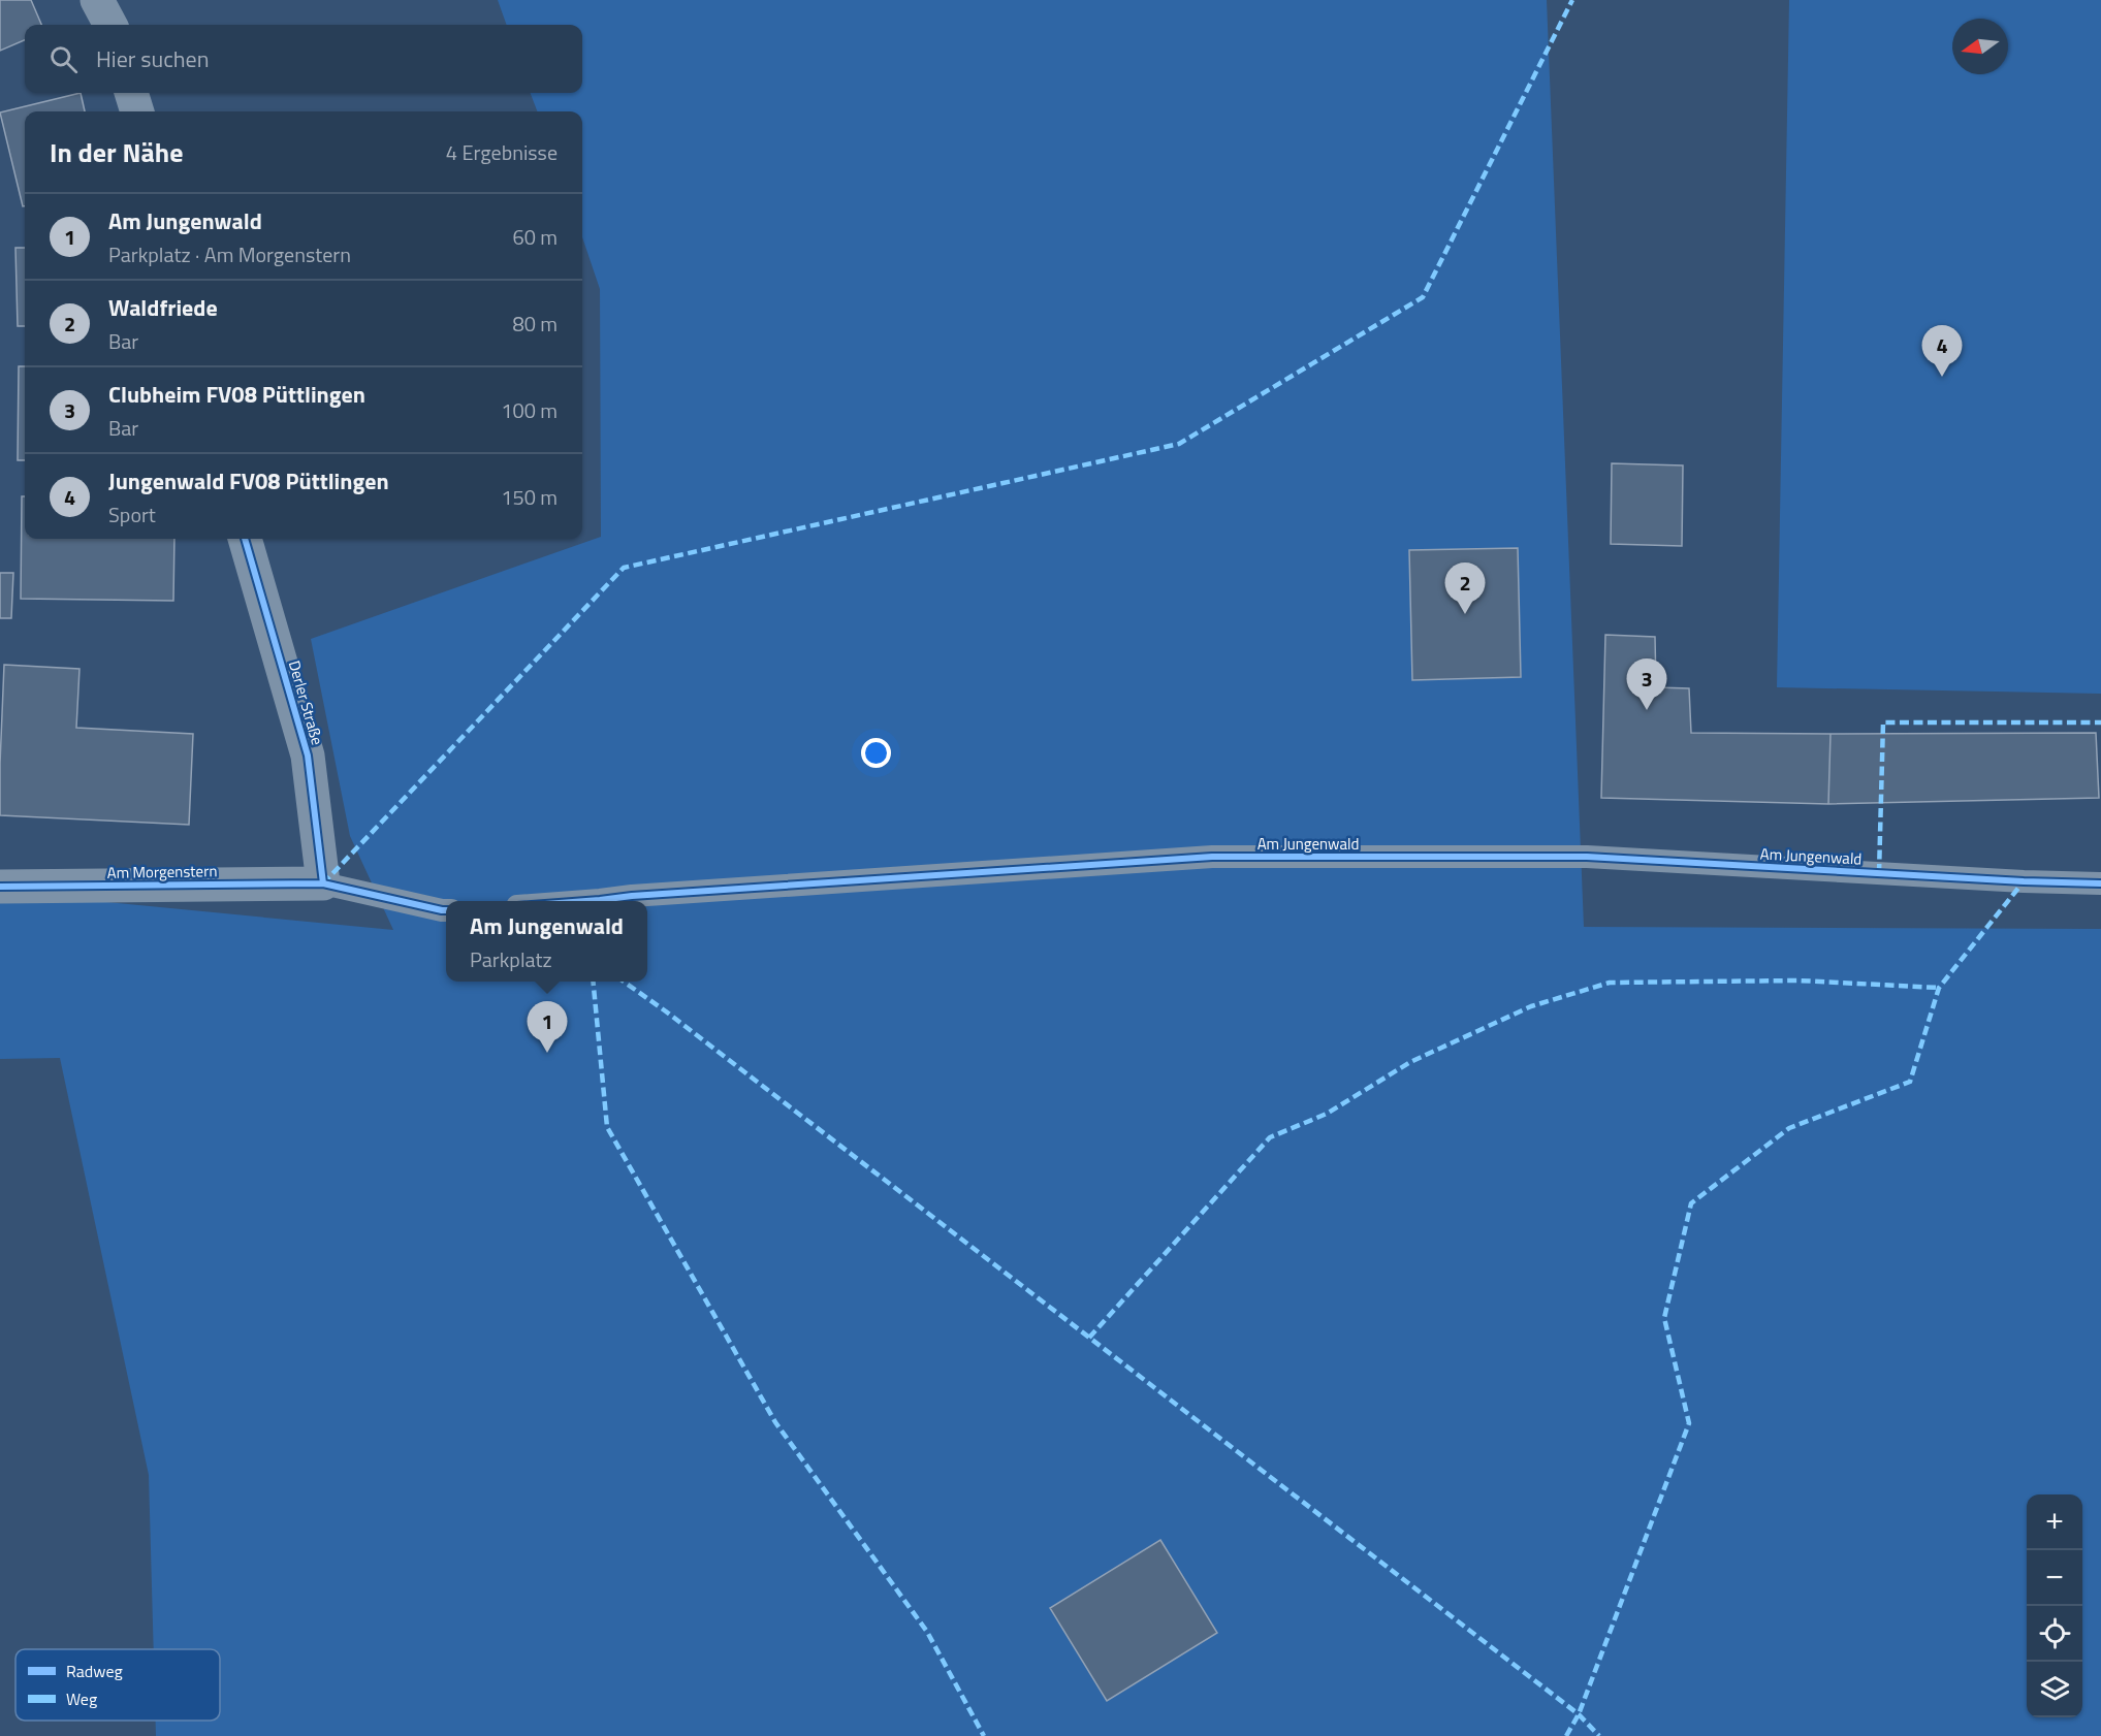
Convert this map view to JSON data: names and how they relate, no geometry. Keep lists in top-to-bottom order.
{
  "streets": {
    "street": ["Derler Straße", "Am Morgenstern"],
    "lane": ["Am Jungenwald"]
  },
  "crossings": [
    ["Derler Straße", "Am Morgenstern"]
  ],
  "legend": ["Radweg", "Weg"],
  "north": "left",
  "page": {
    "search": "Hier suchen",
    "heading": ["In der Nähe", "4 Ergebnisse"],
    "list": [
      {
        "mark": "1",
        "name": "Am Jungenwald",
        "note": "Parkplatz · Am Morgenstern",
        "value": "60 m"
      },
      {
        "mark": "2",
        "name": "Waldfriede",
        "note": "Bar",
        "value": "80 m"
      },
      {
        "mark": "3",
        "name": "Clubheim FV08 Püttlingen",
        "note": "Bar",
        "value": "100 m"
      },
      {
        "mark": "4",
        "name": "Jungenwald FV08 Püttlingen",
        "note": "Sport",
        "value": "150 m"
      }
    ],
    "pins": [
      "4",
      "2",
      "3",
      "1"
    ],
    "popup": ["Am Jungenwald", "Parkplatz"],
    "map_buttons": ["+", "−"]
  }
}
